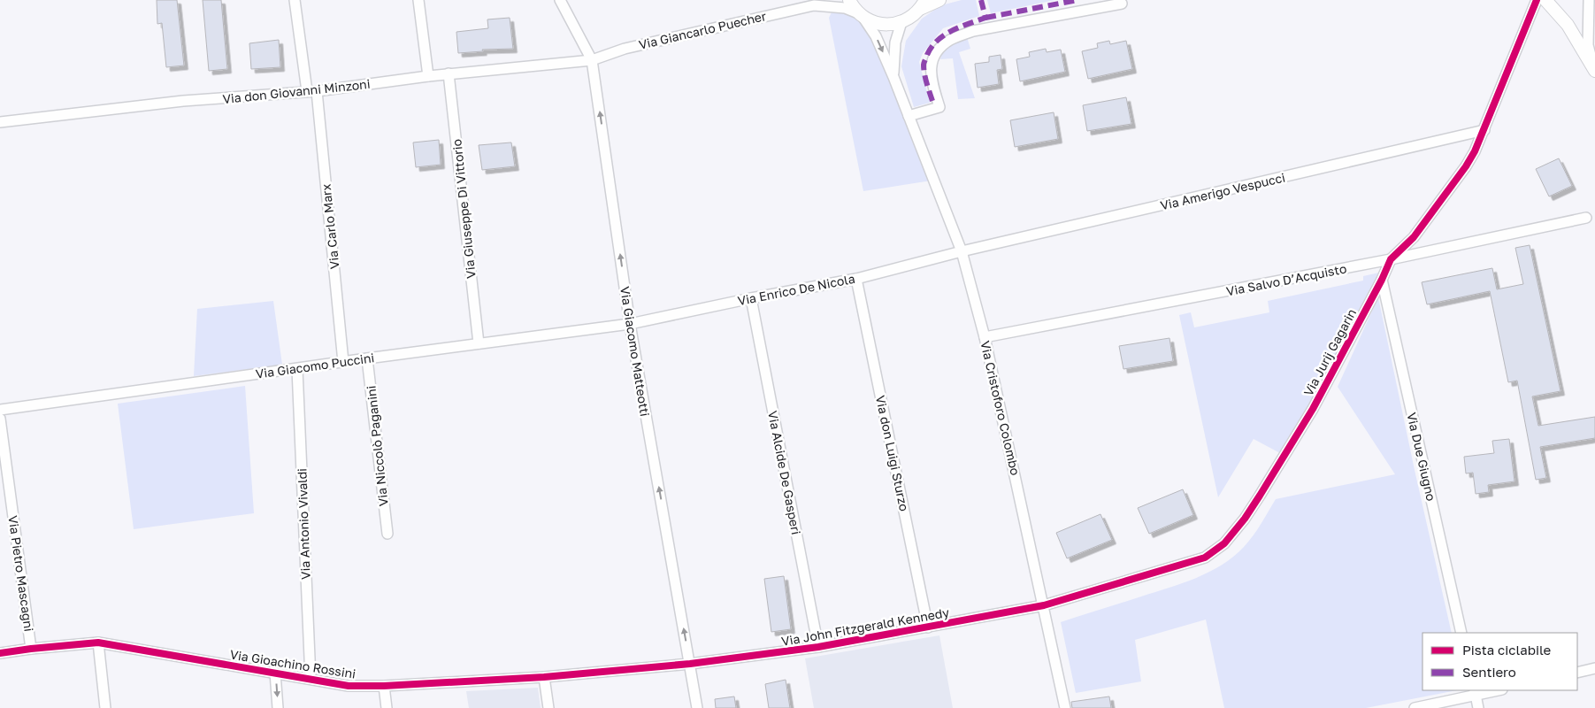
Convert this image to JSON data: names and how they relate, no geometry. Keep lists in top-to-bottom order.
{
  "streets": {
    "street": [
      "Via Giancarlo Puecher",
      "Via don Giovanni Minzoni",
      "Via Amerigo Vespucci",
      "Via Giuseppe Di Vittorio",
      "Via Carlo Marx",
      "Via Salvo D’Acquisto",
      "Via Enrico De Nicola",
      "Via Giacomo Matteotti",
      "Via Jurij Gagarin",
      "Via Giacomo Puccini",
      "Via Cristoforo Colombo",
      "Via Niccolò Paganini",
      "Via don Luigi Sturzo",
      "Via Due Giugno",
      "Via Alcide De Gasperi",
      "Via Antonio Vivaldi",
      "Via Pietro Mascagni",
      "Via John Fitzgerald Kennedy",
      "Via Gioachino Rossini"
    ]
  },
  "crossings": [
    ["Via Giancarlo Puecher", "Via don Giovanni Minzoni"],
    ["Via Giancarlo Puecher", "Via Giacomo Matteotti"],
    ["Via Giancarlo Puecher", "Via Cristoforo Colombo"],
    ["Via don Giovanni Minzoni", "Via Giuseppe Di Vittorio"],
    ["Via don Giovanni Minzoni", "Via Carlo Marx"],
    ["Via don Giovanni Minzoni", "Via Giacomo Matteotti"],
    ["Via Amerigo Vespucci", "Via Enrico De Nicola"],
    ["Via Amerigo Vespucci", "Via Jurij Gagarin"],
    ["Via Amerigo Vespucci", "Via Cristoforo Colombo"],
    ["Via Giuseppe Di Vittorio", "Via Giacomo Puccini"],
    ["Via Carlo Marx", "Via Giacomo Puccini"],
    ["Via Salvo D’Acquisto", "Via Jurij Gagarin"],
    ["Via Salvo D’Acquisto", "Via Cristoforo Colombo"],
    ["Via Enrico De Nicola", "Via Giacomo Matteotti"],
    ["Via Enrico De Nicola", "Via Giacomo Puccini"],
    ["Via Enrico De Nicola", "Via Cristoforo Colombo"],
    ["Via Enrico De Nicola", "Via don Luigi Sturzo"],
    ["Via Enrico De Nicola", "Via Alcide De Gasperi"],
    ["Via Giacomo Matteotti", "Via Giacomo Puccini"],
    ["Via Giacomo Matteotti", "Via John Fitzgerald Kennedy"],
    ["Via Giacomo Matteotti", "Via Gioachino Rossini"],
    ["Via Jurij Gagarin", "Via Cristoforo Colombo"],
    ["Via Jurij Gagarin", "Via Due Giugno"],
    ["Via Jurij Gagarin", "Via John Fitzgerald Kennedy"],
    ["Via Giacomo Puccini", "Via Niccolò Paganini"],
    ["Via Giacomo Puccini", "Via Antonio Vivaldi"],
    ["Via Cristoforo Colombo", "Via John Fitzgerald Kennedy"],
    ["Via don Luigi Sturzo", "Via John Fitzgerald Kennedy"],
    ["Via Alcide De Gasperi", "Via John Fitzgerald Kennedy"],
    ["Via Antonio Vivaldi", "Via Gioachino Rossini"],
    ["Via Pietro Mascagni", "Via Gioachino Rossini"],
    ["Via John Fitzgerald Kennedy", "Via Gioachino Rossini"]
  ],
  "one_way": ["Via Giacomo Matteotti"],
  "legend": ["Pista ciclabile", "Sentiero"]
}
